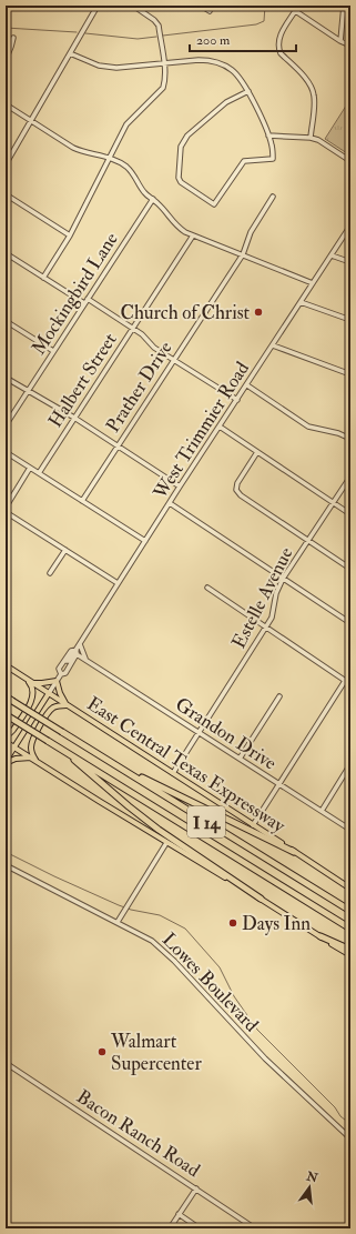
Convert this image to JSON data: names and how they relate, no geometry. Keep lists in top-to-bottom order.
{
  "streets": {
    "highway": ["I 14"],
    "main road": ["West Trimmier Road", "East Central Texas Expressway"],
    "street": [
      "Mockingbird Lane",
      "Halbert Street",
      "Prather Drive",
      "Estelle Avenue",
      "Grandon Drive",
      "Lowes Boulevard",
      "Bacon Ranch Road"
    ]
  },
  "crossings": [
    ["West Trimmier Road", "Grandon Drive"],
    ["West Trimmier Road", "East Central Texas Expressway"],
    ["Estelle Avenue", "Grandon Drive"],
    ["Estelle Avenue", "East Central Texas Expressway"]
  ],
  "places": ["Church of Christ", "Days Inn", "Walmart Supercenter"],
  "scale_bar": "200 m",
  "north": "top"
}
